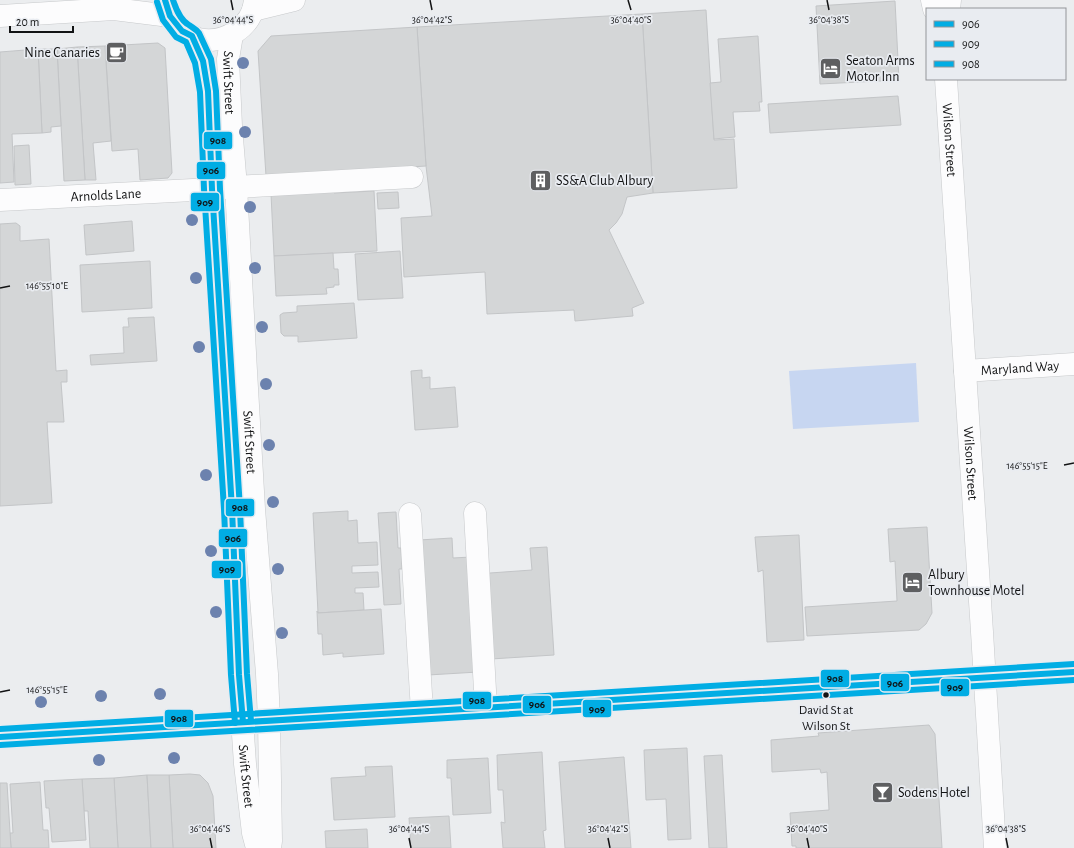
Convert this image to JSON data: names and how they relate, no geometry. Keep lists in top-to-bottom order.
{
  "streets": {
    "street": [
      "Swift Street",
      "Wilson Street",
      "Arnolds Lane",
      "Maryland Way"
    ]
  },
  "crossings": [
    ["Swift Street", "Arnolds Lane"],
    ["Wilson Street", "Maryland Way"]
  ],
  "places": {
    "cafe": ["Nine Canaries"],
    "hotel": ["Seaton Arms Motor Inn", "Albury Townhouse Motel"],
    "building": ["SS&A Club Albury"],
    "other": ["David St at Wilson St"],
    "bar": ["Sodens Hotel"]
  },
  "lines": ["transit line 906", "transit line 908", "transit line 909"],
  "legend": ["906", "909", "908"],
  "scale_bar": "20 m",
  "coordinates": [
    "36°04'44\"S",
    "36°04'42\"S",
    "36°04'40\"S",
    "36°04'38\"S",
    "146°55'10\"E",
    "146°55'15\"E",
    "36°04'46\"S"
  ]
}
